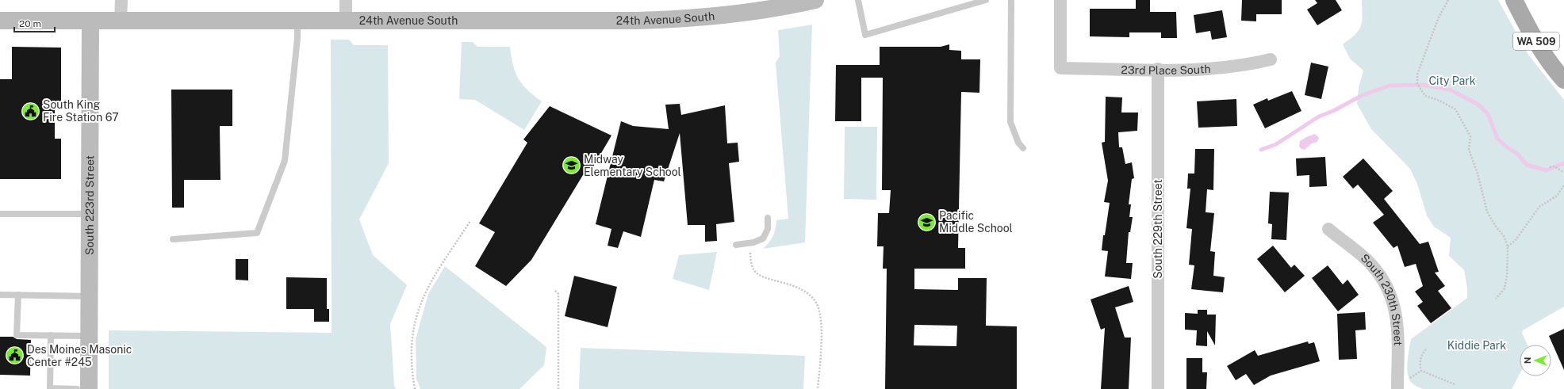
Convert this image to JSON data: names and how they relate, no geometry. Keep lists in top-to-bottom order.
{
  "streets": {
    "main road": ["WA 509"],
    "street": [
      "24th Avenue South",
      "23rd Place South",
      "South 223rd Street",
      "South 229th Street",
      "South 230th Street"
    ]
  },
  "crossings": [
    ["24th Avenue South", "South 223rd Street"],
    ["23rd Place South", "South 229th Street"]
  ],
  "parks": ["City Park", "Kiddie Park"],
  "places": {
    "public building": ["South King Fire Station 67", "Des Moines Masonic Center #245"],
    "school or university": ["Midway Elementary School", "Pacific Middle School"]
  },
  "scale_bar": "20 m",
  "north": "left"
}
